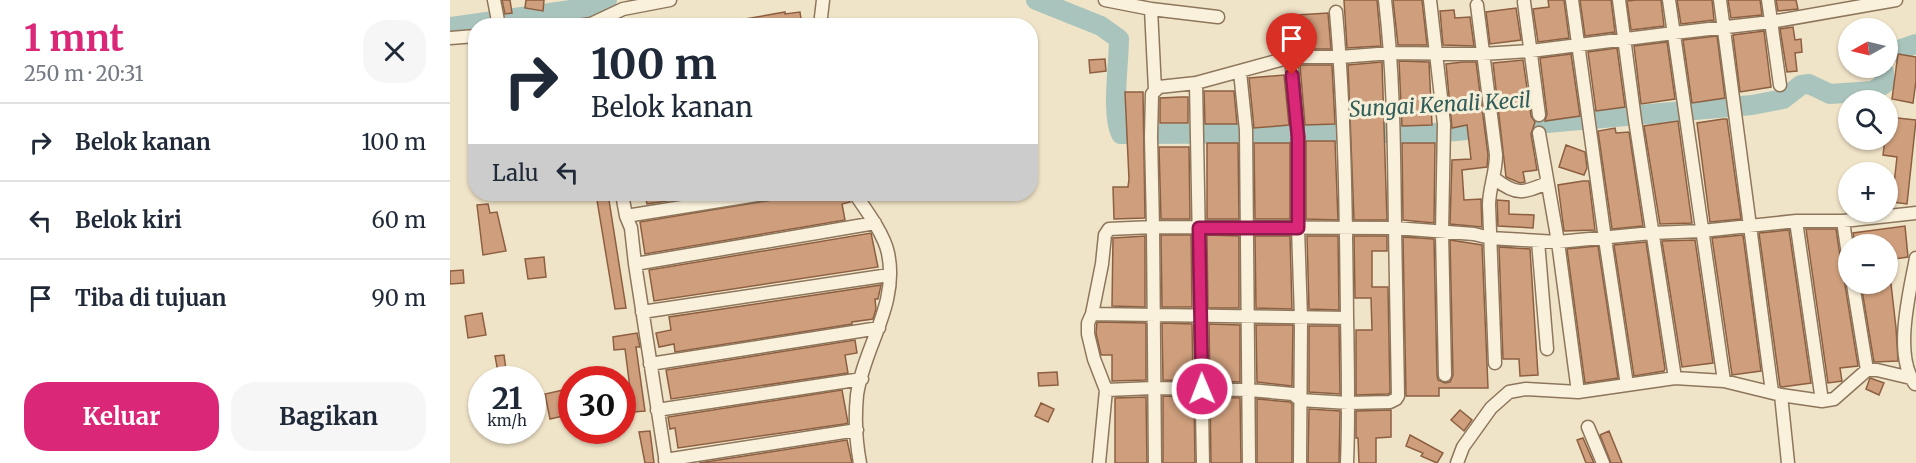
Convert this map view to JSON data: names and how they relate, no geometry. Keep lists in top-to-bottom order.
{
  "water": ["Sungai Kenali Kecil"],
  "north": "left",
  "page": {
    "heading": ["1 mnt", "250 m · 20:31"],
    "map_buttons": ["+", "−"],
    "turn": ["100 m", "Belok kanan"],
    "list": [
      {
        "name": "Belok kanan",
        "value": "100 m"
      },
      {
        "name": "Belok kiri",
        "value": "60 m"
      },
      {
        "name": "Tiba di tujuan",
        "value": "90 m"
      }
    ],
    "then": "Lalu",
    "speed": "21 km/h",
    "limit": "30",
    "buttons": ["Keluar", "Bagikan"]
  }
}
